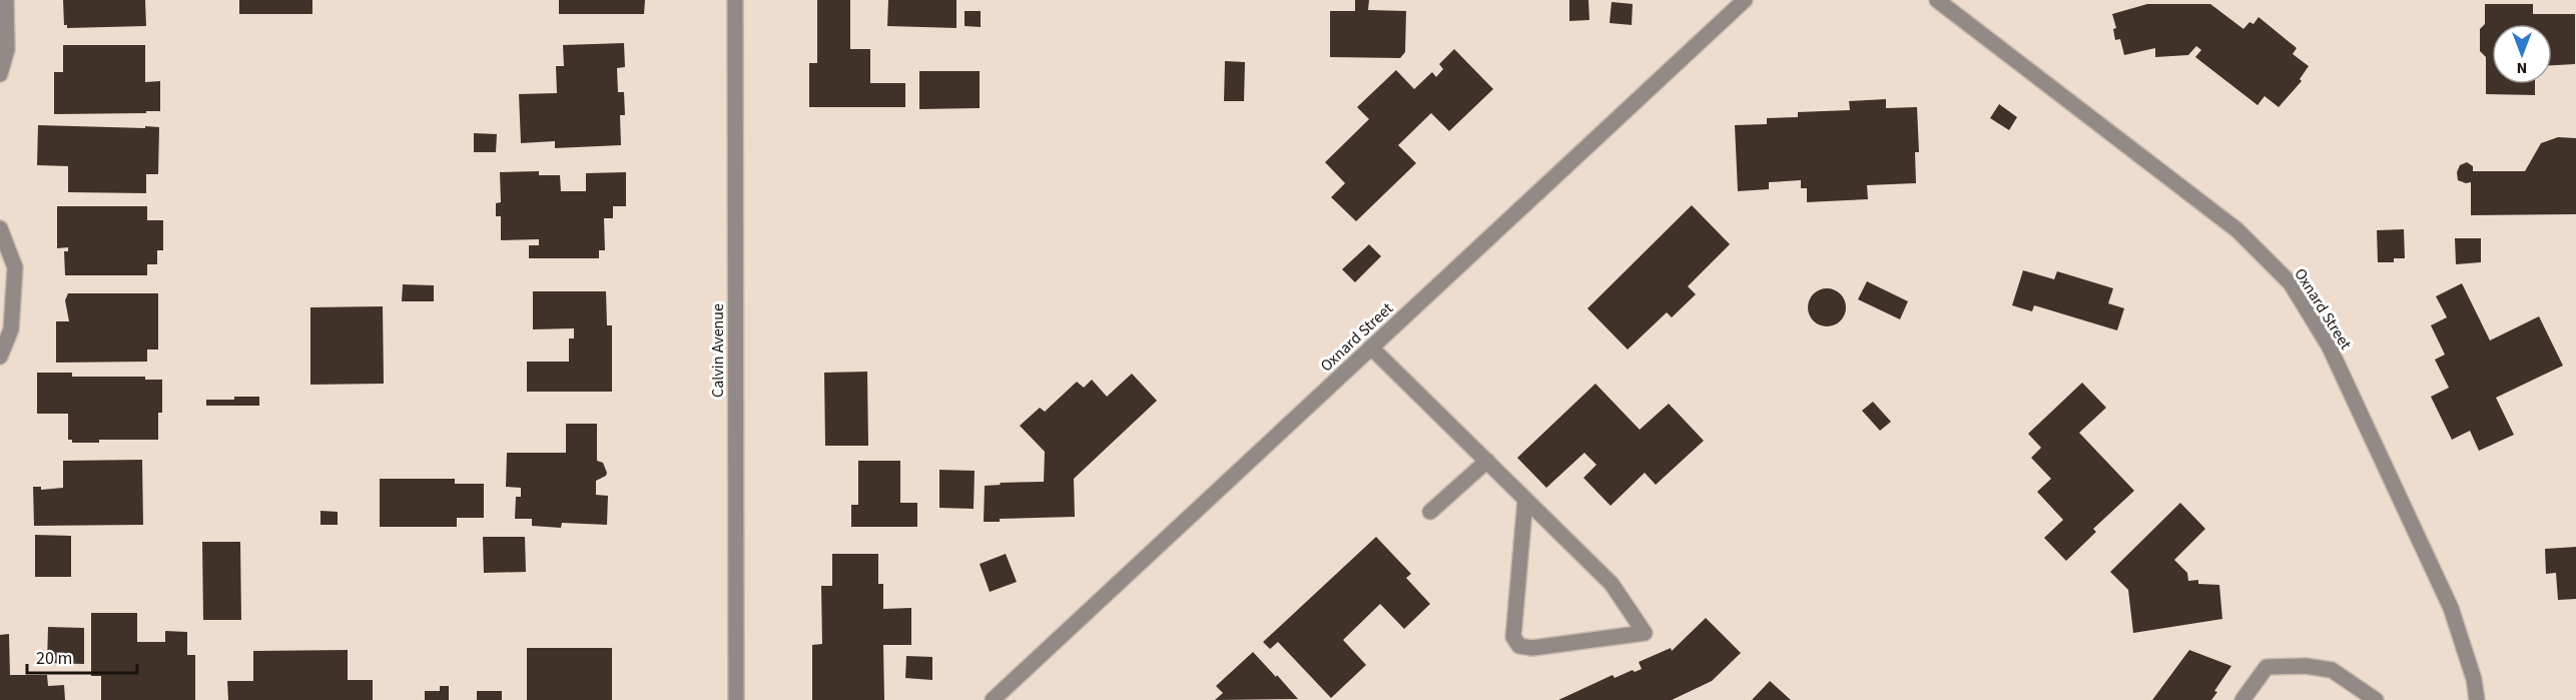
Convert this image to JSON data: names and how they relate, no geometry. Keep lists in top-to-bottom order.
{
  "streets": {
    "street": ["Oxnard Street", "Calvin Avenue"]
  },
  "scale_bar": "20 m",
  "north": "bottom"
}
